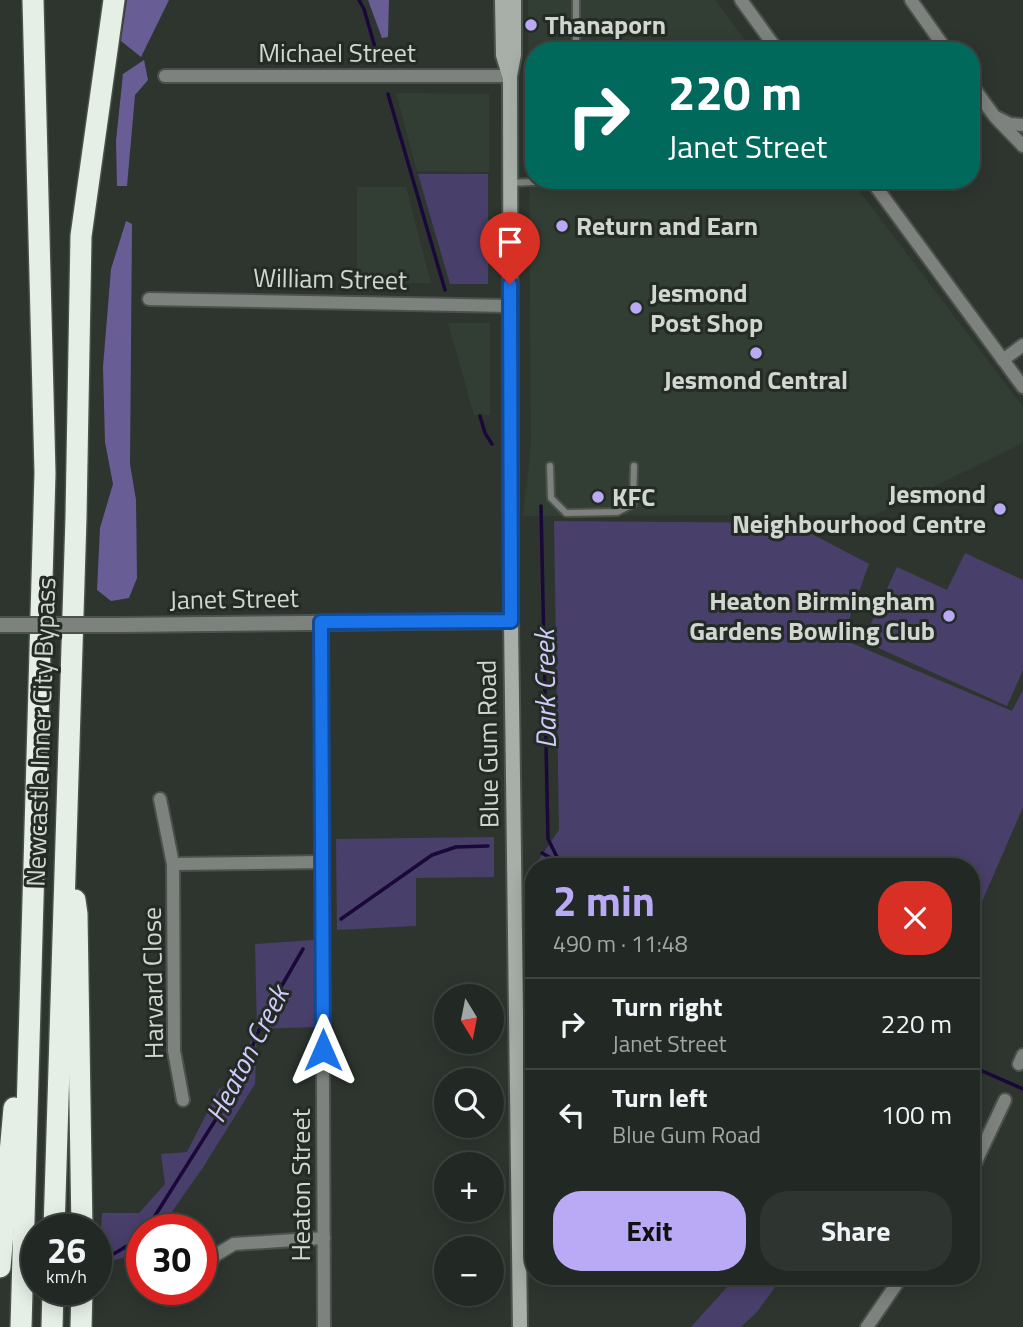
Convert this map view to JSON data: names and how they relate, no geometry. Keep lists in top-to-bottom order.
{
  "streets": {
    "highway": ["Newcastle Inner City Bypass"],
    "main road": ["Blue Gum Road"],
    "street": [
      "Michael Street",
      "William Street",
      "Janet Street",
      "Harvard Close",
      "Heaton Street"
    ]
  },
  "crossings": [
    ["Michael Street", "Blue Gum Road"],
    ["William Street", "Blue Gum Road"],
    ["Janet Street", "Blue Gum Road"],
    ["Janet Street", "Heaton Street"]
  ],
  "water": ["Dark Creek", "Heaton Creek"],
  "places": [
    "Thanaporn",
    "Return and Earn",
    "Jesmond Post Shop",
    "Jesmond Central",
    "KFC",
    "Jesmond Neighbourhood Centre",
    "Heaton Birmingham Gardens Bowling Club"
  ],
  "north": "bottom",
  "page": {
    "turn": ["220 m", "Janet Street"],
    "heading": ["2 min", "490 m · 11:48"],
    "list": [
      {
        "name": "Turn right",
        "note": "Janet Street",
        "value": "220 m"
      },
      {
        "name": "Turn left",
        "note": "Blue Gum Road",
        "value": "100 m"
      }
    ],
    "map_buttons": ["+", "−"],
    "buttons": ["Exit", "Share"],
    "speed": "26 km/h",
    "limit": "30"
  }
}
